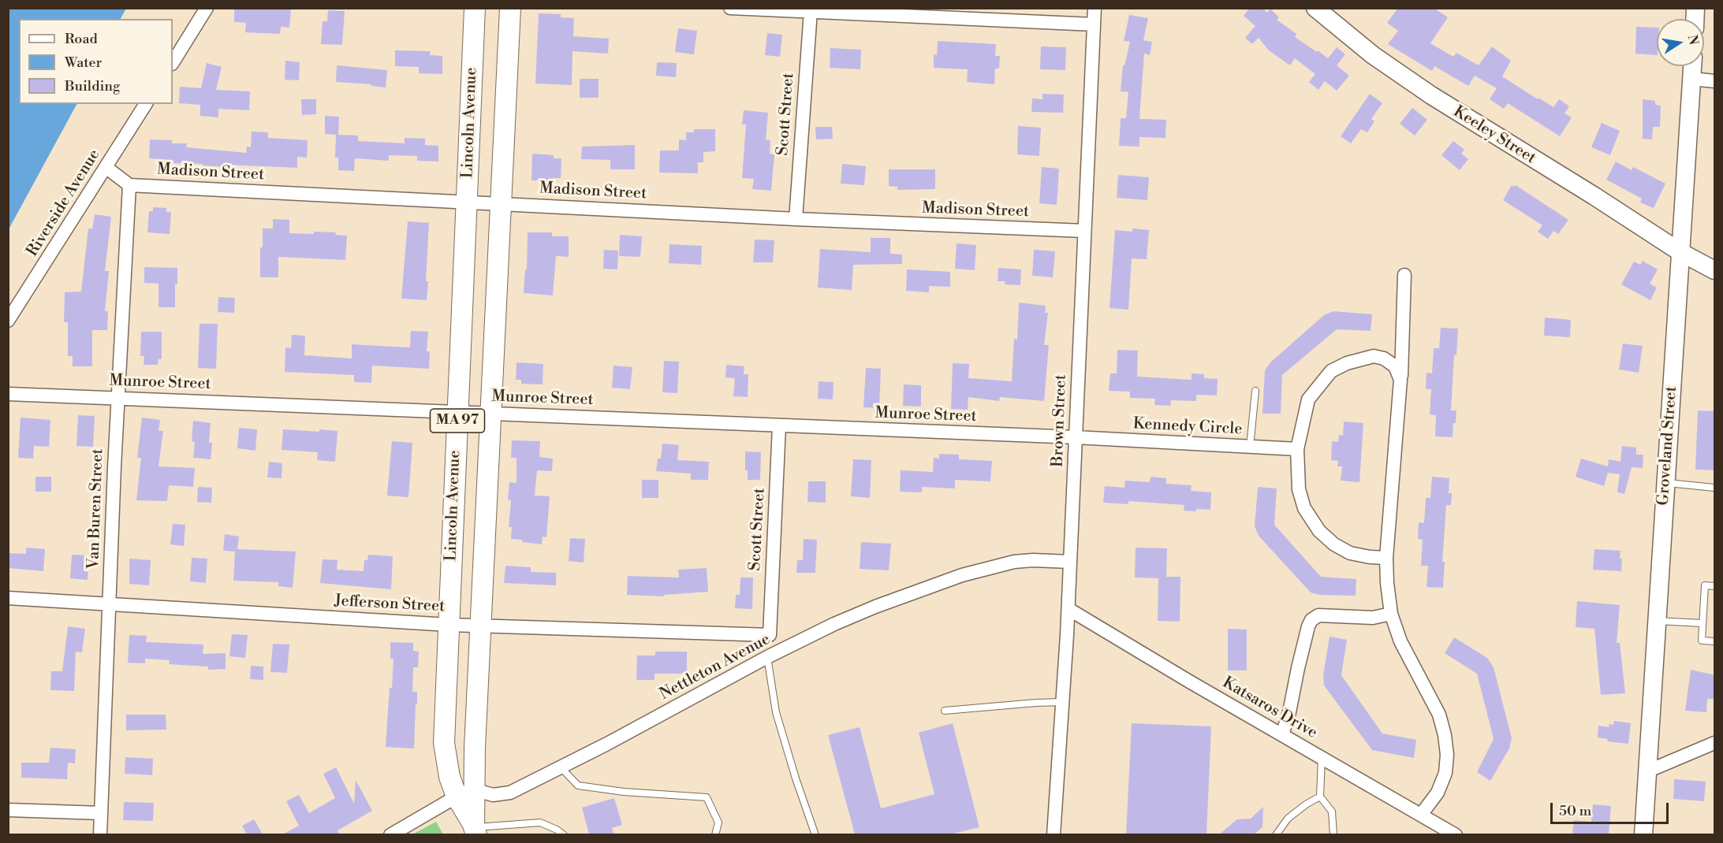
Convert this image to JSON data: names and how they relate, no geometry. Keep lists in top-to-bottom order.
{
  "streets": {
    "main road": [
      "Lincoln Avenue",
      "Keeley Street",
      "MA 97",
      "Groveland Street"
    ],
    "street": [
      "Scott Street",
      "Madison Street",
      "Riverside Avenue",
      "Munroe Street",
      "Brown Street",
      "Kennedy Circle",
      "Van Buren Street",
      "Jefferson Street",
      "Nettleton Avenue",
      "Katsaros Drive"
    ]
  },
  "crossings": [
    ["Scott Street", "Madison Street"],
    ["Scott Street", "Munroe Street"],
    ["Scott Street", "Jefferson Street"],
    ["Lincoln Avenue", "Madison Street"],
    ["Lincoln Avenue", "Munroe Street"],
    ["Lincoln Avenue", "Jefferson Street"],
    ["Lincoln Avenue", "Nettleton Avenue"],
    ["Keeley Street", "Groveland Street"],
    ["Madison Street", "Brown Street"],
    ["Madison Street", "Van Buren Street"],
    ["Munroe Street", "Brown Street"],
    ["Munroe Street", "Kennedy Circle"],
    ["Munroe Street", "Van Buren Street"],
    ["Brown Street", "Kennedy Circle"],
    ["Brown Street", "Nettleton Avenue"],
    ["Brown Street", "Katsaros Drive"],
    ["Van Buren Street", "Jefferson Street"]
  ],
  "legend": ["Road", "Water", "Building"],
  "scale_bar": "50 m",
  "north": "right"
}
